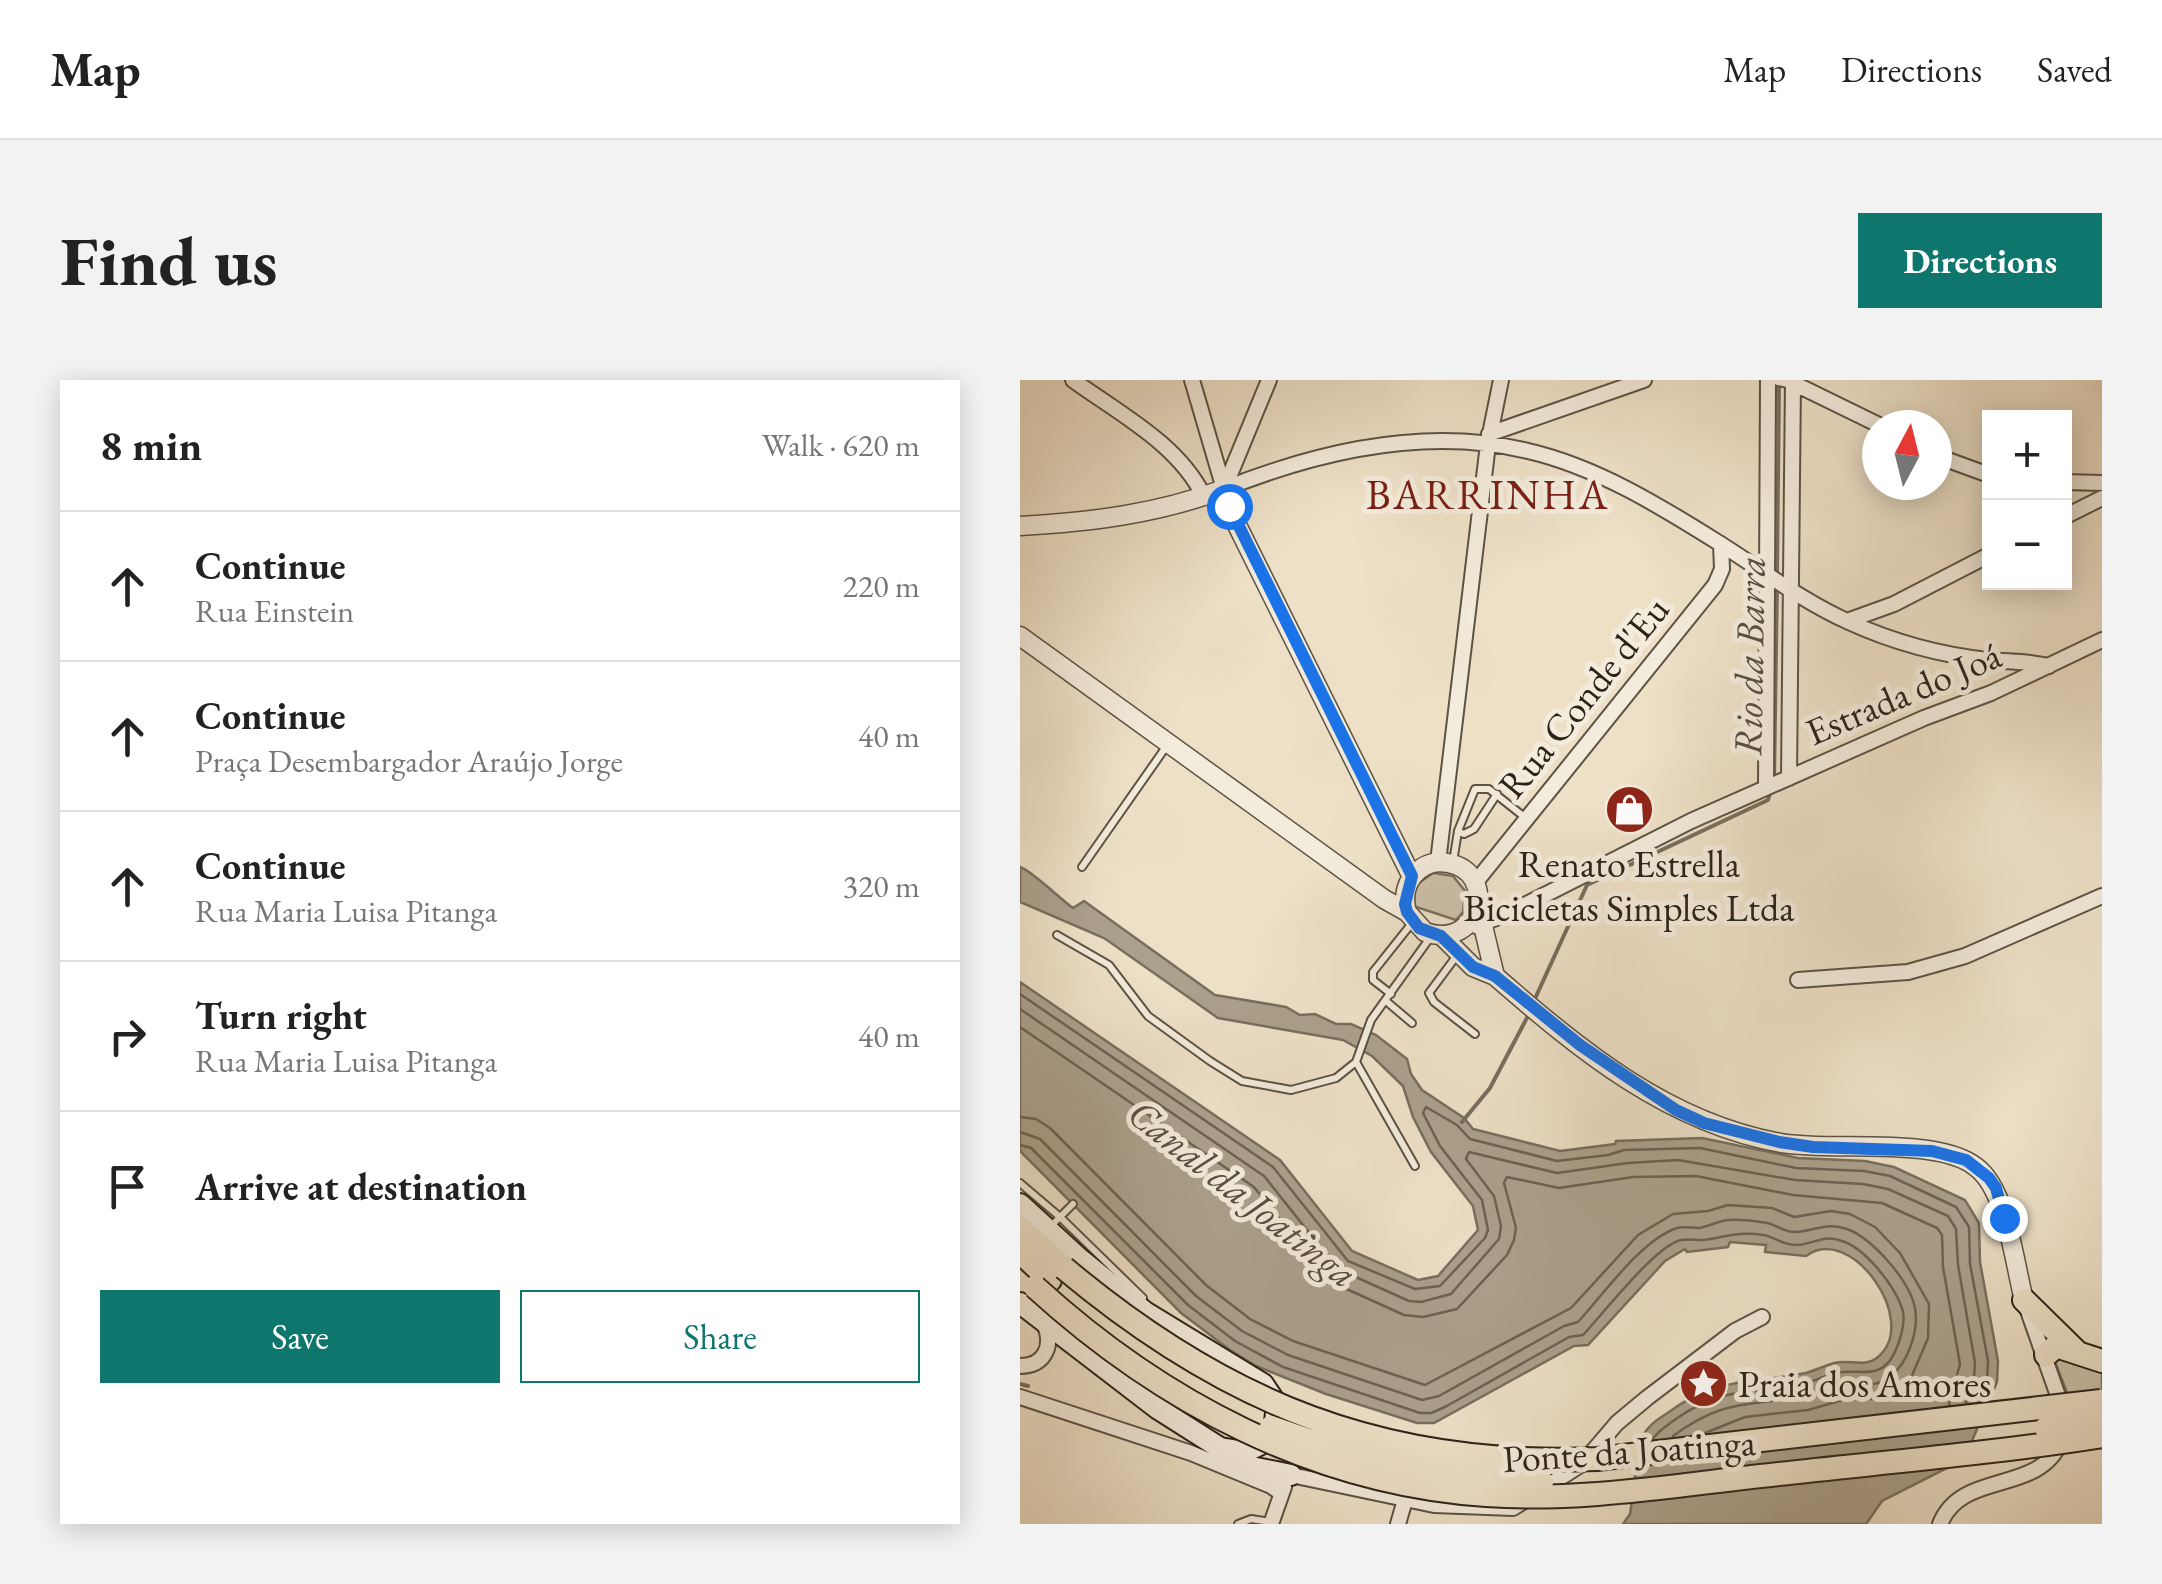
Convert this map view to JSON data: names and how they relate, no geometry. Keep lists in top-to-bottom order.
{
  "streets": {
    "highway": ["Ponte da Joatinga"],
    "street": ["Estrada do Joá", "Rua Conde d'Eu"]
  },
  "crossings": [
    ["Estrada do Joá", "Rua Conde d'Eu"]
  ],
  "districts": ["BARRINHA"],
  "water": ["Rio da Barra", "Canal da Joatinga"],
  "places": {
    "shop": ["Renato Estrella Bicicletas Simples Ltda"],
    "place": ["Praia dos Amores"]
  },
  "north": "top",
  "page": {
    "header": "Map",
    "nav": ["Map", "Directions", "Saved"],
    "buttons": [
      "Directions",
      ["Save", "Share"]
    ],
    "title": "Find us",
    "heading": ["8 min", "Walk · 620 m"],
    "map_buttons": ["+", "−"],
    "list": [
      ["Continue", "Rua Einstein", "220 m"],
      ["Continue", "Praça Desembargador Araújo Jorge", "40 m"],
      ["Continue", "Rua Maria Luisa Pitanga", "320 m"],
      ["Turn right", "Rua Maria Luisa Pitanga", "40 m"],
      "Arrive at destination"
    ]
  }
}
